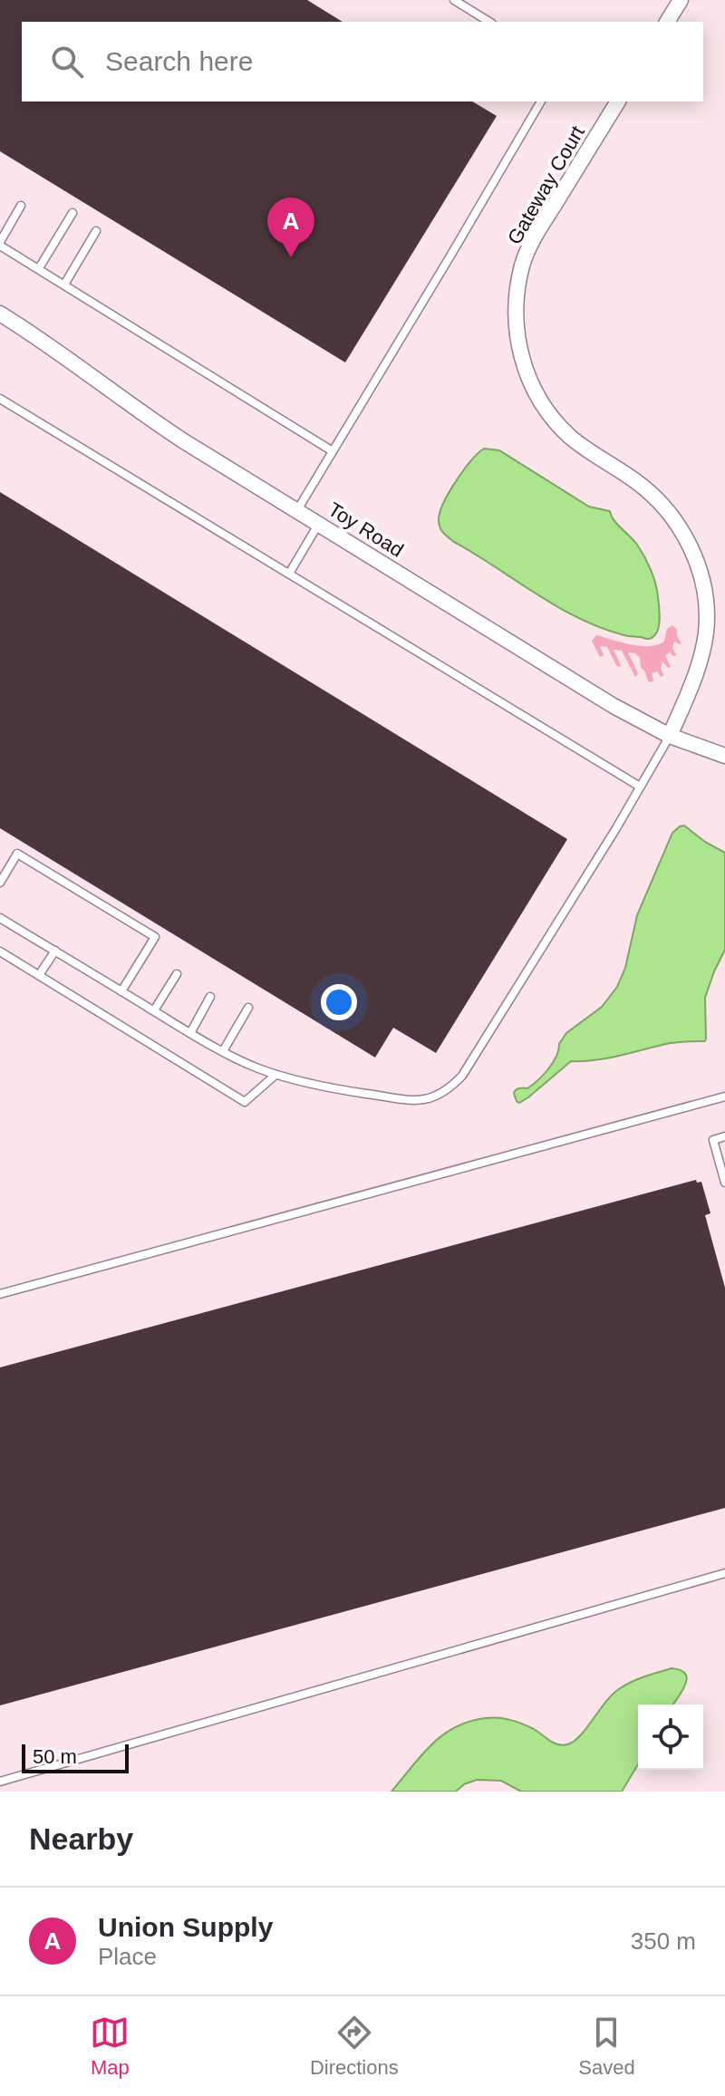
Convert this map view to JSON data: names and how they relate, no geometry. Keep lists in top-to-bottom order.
{
  "streets": {
    "street": ["Gateway Court", "Toy Road"]
  },
  "crossings": [
    ["Gateway Court", "Toy Road"]
  ],
  "scale_bar": "50 m",
  "page": {
    "search": "Search here",
    "pins": "A",
    "scale": "50 m",
    "heading": "Nearby",
    "list": [
      {
        "mark": "A",
        "name": "Union Supply",
        "note": "Place",
        "value": "350 m"
      }
    ],
    "nav": ["Map", "Directions", "Saved"]
  }
}
